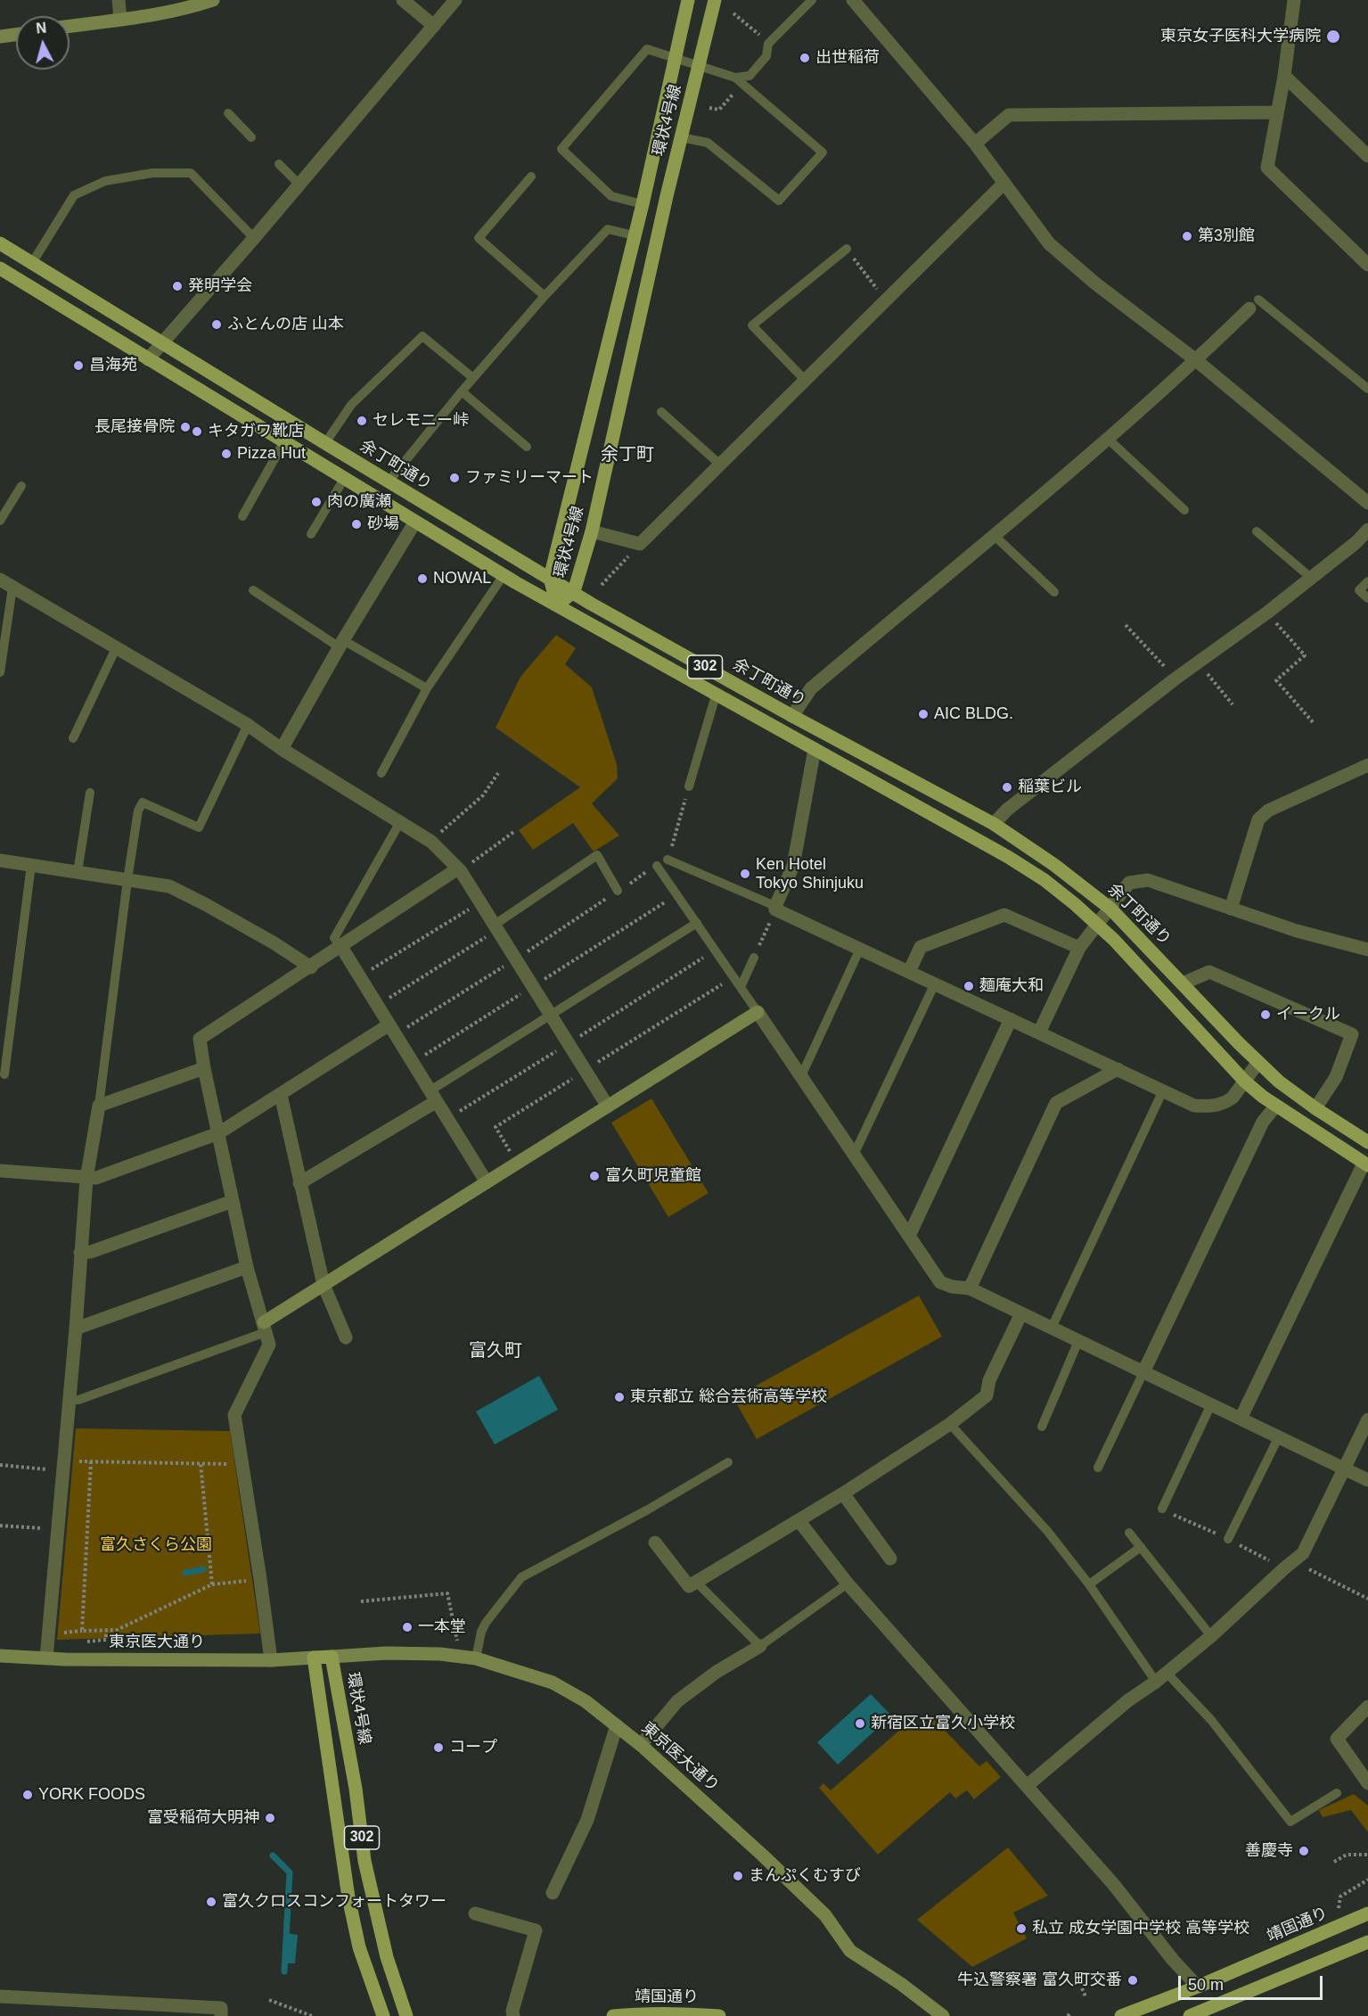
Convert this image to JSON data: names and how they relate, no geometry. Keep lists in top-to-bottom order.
{
  "streets": {
    "main road": [
      "環状4号線",
      "余丁町通り",
      "302",
      "靖国通り"
    ],
    "street": ["東京医大通り"]
  },
  "crossings": [
    ["環状4号線", "余丁町通り"],
    ["環状4号線", "302"],
    ["環状4号線", "東京医大通り"],
    ["302", "東京医大通り"]
  ],
  "districts": ["余丁町", "富久町"],
  "parks": ["富久さくら公園"],
  "places": [
    "東京女子医科大学病院",
    "出世稲荷",
    "第3別館",
    "発明学会",
    "ふとんの店 山本",
    "昌海苑",
    "セレモニー峠",
    "長尾接骨院",
    "キタガワ靴店",
    "Pizza Hut",
    "ファミリーマート",
    "肉の廣瀬",
    "砂場",
    "NOWAL",
    "AIC BLDG.",
    "稲葉ビル",
    "Ken Hotel Tokyo Shinjuku",
    "麺庵大和",
    "イークル",
    "富久町児童館",
    "東京都立 総合芸術高等学校",
    "一本堂",
    "新宿区立富久小学校",
    "コープ",
    "YORK FOODS",
    "富受稲荷大明神",
    "善慶寺",
    "まんぷくむすび",
    "富久クロスコンフォートタワー",
    "私立 成女学園中学校 高等学校",
    "牛込警察署 富久町交番"
  ],
  "scale_bar": "50 m",
  "north": "top"
}
